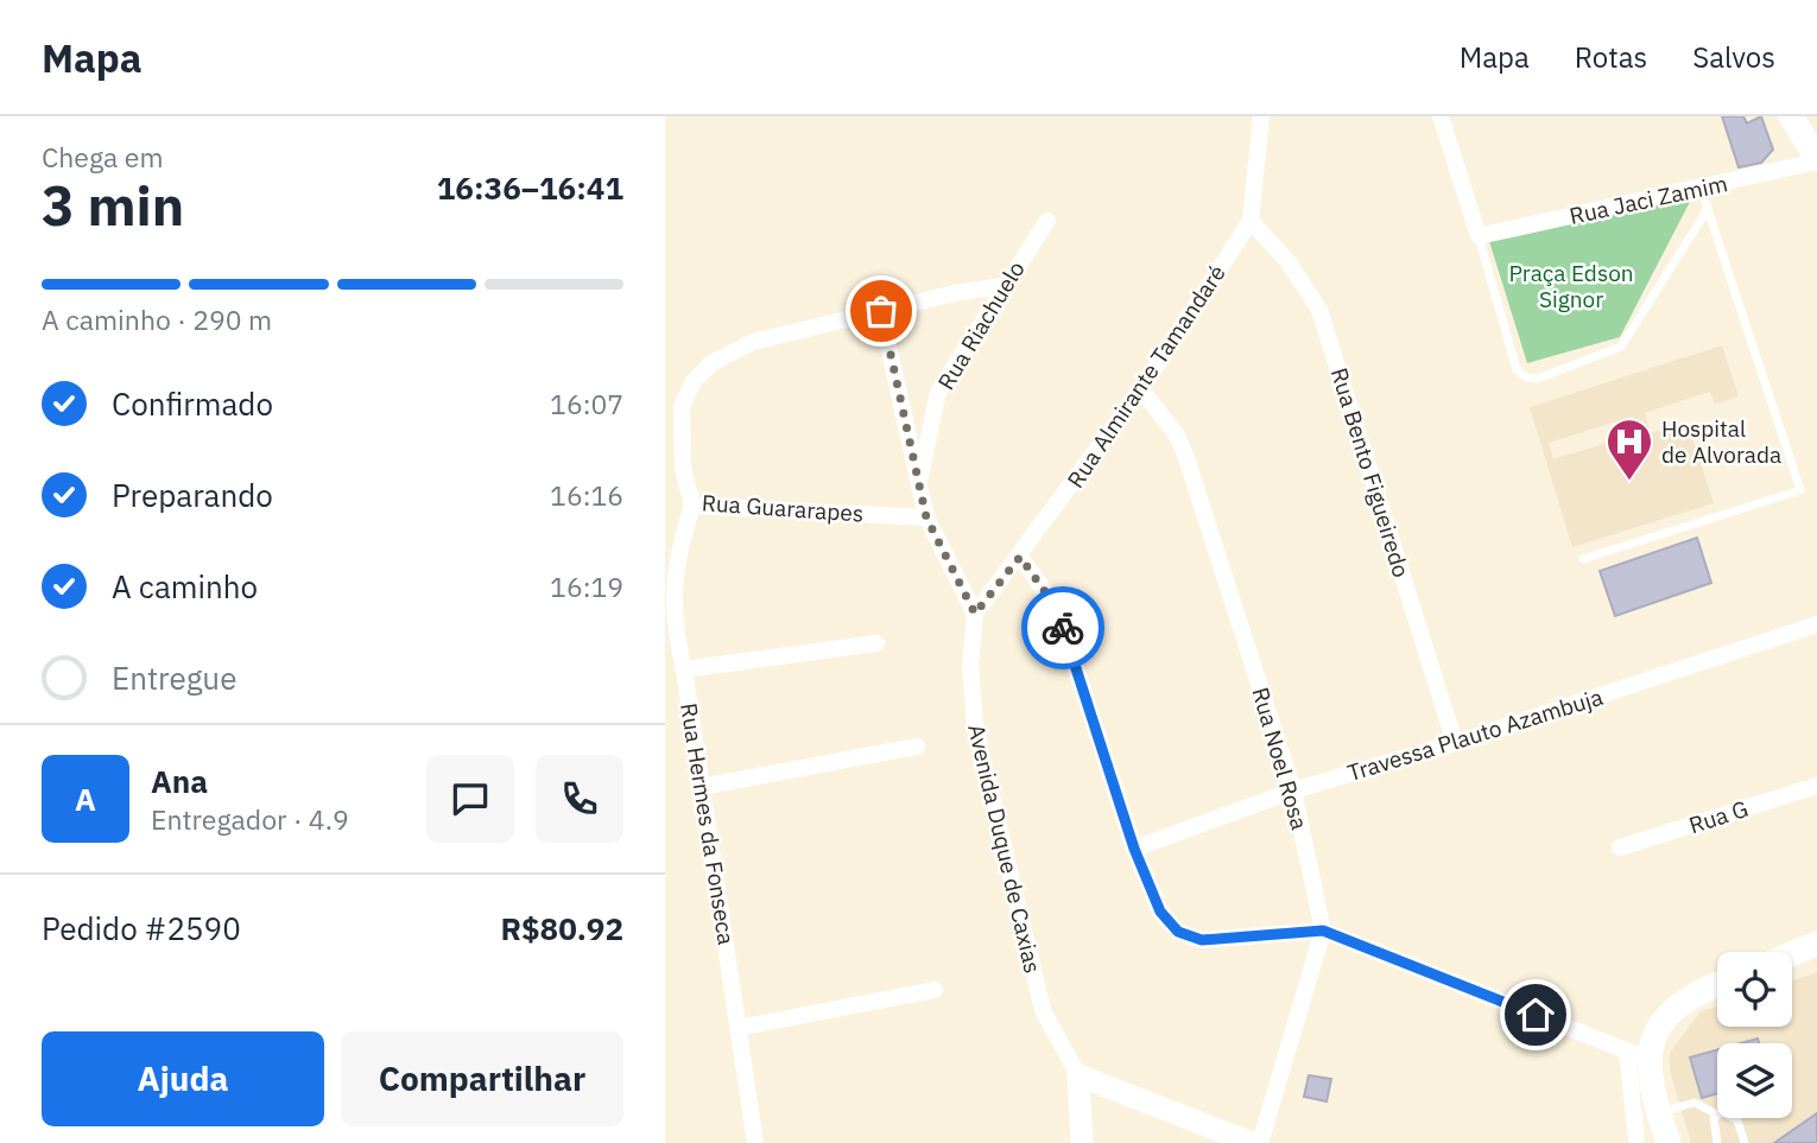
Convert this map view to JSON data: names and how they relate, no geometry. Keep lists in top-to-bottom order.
{
  "streets": {
    "street": [
      "Rua Jaci Zamim",
      "Rua Riachuelo",
      "Rua Almirante Tamandaré",
      "Rua Bento Figueiredo",
      "Rua Guararapes",
      "Travessa Plauto Azambuja",
      "Rua Noel Rosa",
      "Rua G",
      "Rua Hermes da Fonseca",
      "Avenida Duque de Caxias"
    ]
  },
  "crossings": [
    ["Rua Riachuelo", "Rua Guararapes"],
    ["Rua Almirante Tamandaré", "Rua Bento Figueiredo"],
    ["Rua Almirante Tamandaré", "Rua Noel Rosa"],
    ["Rua Almirante Tamandaré", "Avenida Duque de Caxias"],
    ["Rua Bento Figueiredo", "Travessa Plauto Azambuja"],
    ["Rua Guararapes", "Rua Hermes da Fonseca"],
    ["Travessa Plauto Azambuja", "Rua Noel Rosa"]
  ],
  "parks": ["Praça Edson Signor"],
  "places": {
    "hospital": ["Hospital de Alvorada"]
  },
  "page": {
    "header": "Mapa",
    "nav": ["Mapa", "Rotas", "Salvos"],
    "heading": ["3 min", "Chega em", "16:36–16:41"],
    "panel": [
      "Ana",
      "Entregador · 4.9",
      "Pedido #2590",
      "R$80.92"
    ],
    "bar": "A caminho · 290 m",
    "list": [
      ["Confirmado", "16:07"],
      ["Preparando", "16:16"],
      ["A caminho", "16:19"],
      "Entregue"
    ],
    "round": "A",
    "buttons": ["Ajuda", "Compartilhar"]
  }
}
